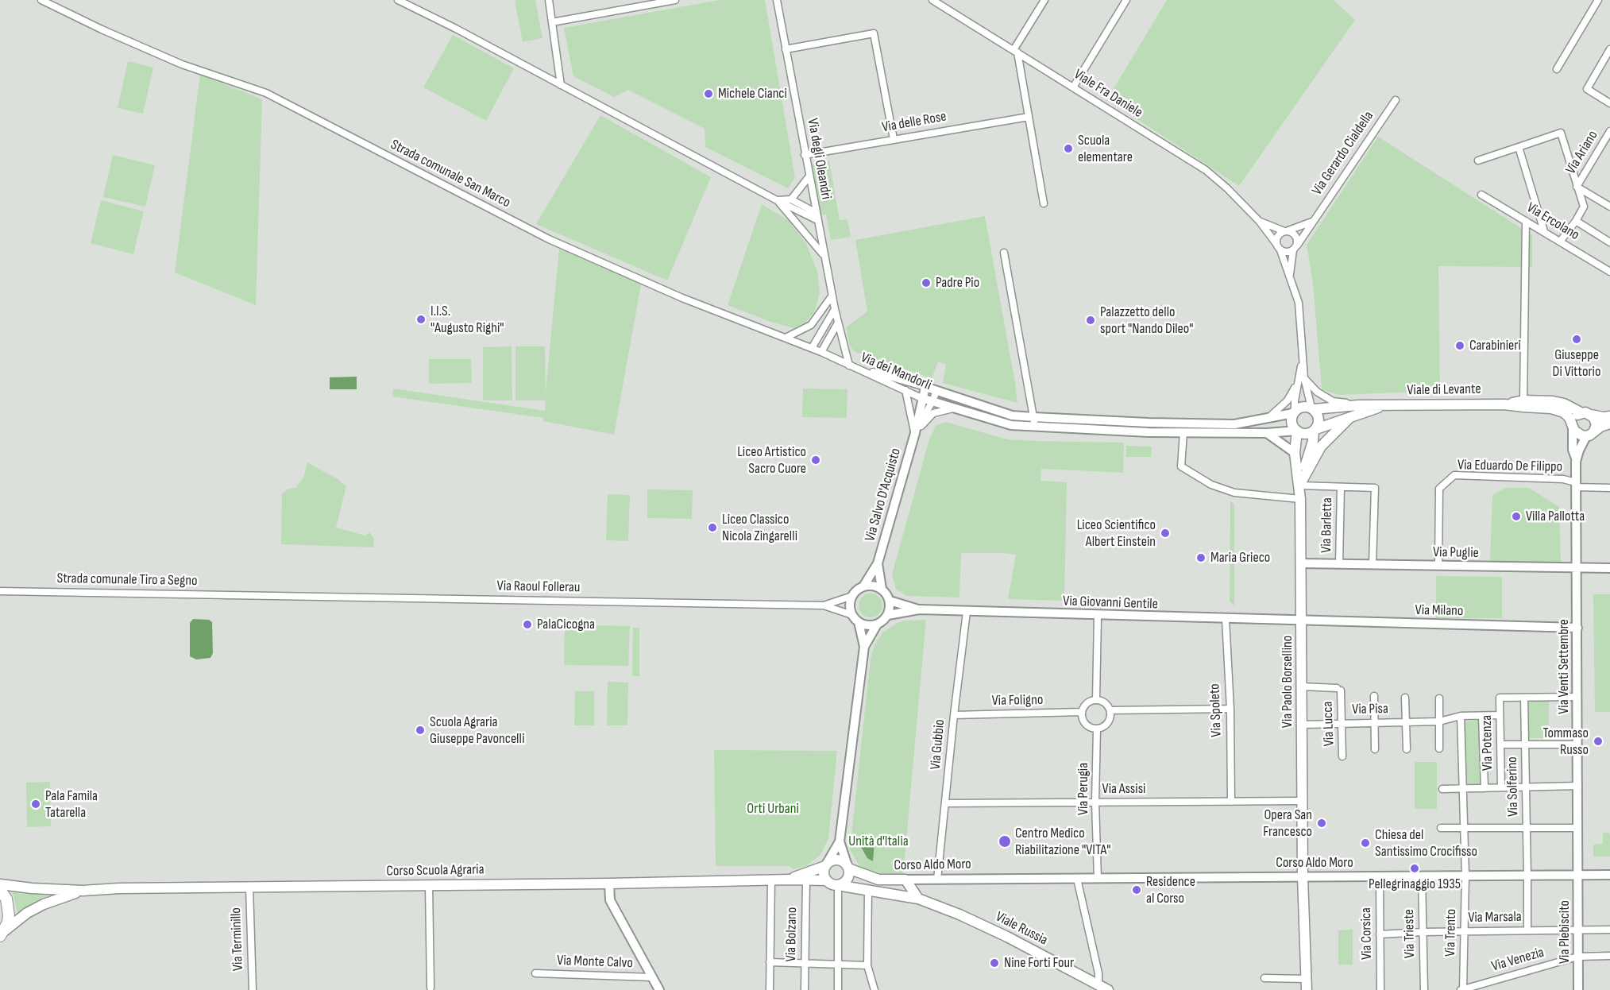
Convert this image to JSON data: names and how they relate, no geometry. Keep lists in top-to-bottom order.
{
  "streets": {
    "main road": [
      "Viale di Levante",
      "Via Paolo Borsellino",
      "Corso Aldo Moro",
      "Corso Scuola Agraria",
      "Viale Russia"
    ],
    "street": [
      "Viale Fra Daniele",
      "Via delle Rose",
      "Via Ariano",
      "Via Gerardo Cialdella",
      "Via degli Oleandri",
      "Strada comunale San Marco",
      "Via Ercolano",
      "Via dei Mandorli",
      "Via Eduardo De Filippo",
      "Via Salvo D'Acquisto",
      "Via Barletta",
      "Via Puglie",
      "Strada comunale Tiro a Segno",
      "Via Raoul Follerau",
      "Via Giovanni Gentile",
      "Via Milano",
      "Via Venti Settembre",
      "Via Foligno",
      "Via Pisa",
      "Via Spoleto",
      "Via Lucca",
      "Via Potenza",
      "Via Gubbio",
      "Via Solferino",
      "Via Perugia",
      "Via Assisi",
      "Via Marsala",
      "Via Plebiscito",
      "Via Trento",
      "Via Corsica",
      "Via Trieste",
      "Via Bolzano",
      "Via Terminillo",
      "Via Venezia",
      "Via Monte Calvo"
    ]
  },
  "crossings": [
    ["Viale Fra Daniele", "Via Gerardo Cialdella"],
    ["Viale Fra Daniele", "Via dei Mandorli"],
    ["Viale Fra Daniele", "Viale di Levante"],
    ["Viale Fra Daniele", "Via Paolo Borsellino"],
    ["Via delle Rose", "Via degli Oleandri"],
    ["Via degli Oleandri", "Strada comunale San Marco"],
    ["Via degli Oleandri", "Via dei Mandorli"],
    ["Strada comunale San Marco", "Via dei Mandorli"],
    ["Via dei Mandorli", "Viale di Levante"],
    ["Via dei Mandorli", "Via Salvo D'Acquisto"],
    ["Via dei Mandorli", "Via Paolo Borsellino"],
    ["Viale di Levante", "Via Venti Settembre"],
    ["Viale di Levante", "Via Paolo Borsellino"],
    ["Via Eduardo De Filippo", "Via Puglie"],
    ["Via Eduardo De Filippo", "Via Venti Settembre"],
    ["Via Salvo D'Acquisto", "Via Raoul Follerau"],
    ["Via Salvo D'Acquisto", "Via Giovanni Gentile"],
    ["Via Barletta", "Via Puglie"],
    ["Via Puglie", "Via Venti Settembre"],
    ["Via Puglie", "Via Paolo Borsellino"],
    ["Strada comunale Tiro a Segno", "Via Raoul Follerau"],
    ["Via Raoul Follerau", "Via Giovanni Gentile"],
    ["Via Giovanni Gentile", "Via Milano"],
    ["Via Giovanni Gentile", "Via Paolo Borsellino"],
    ["Via Giovanni Gentile", "Via Spoleto"],
    ["Via Giovanni Gentile", "Via Gubbio"],
    ["Via Milano", "Via Venti Settembre"],
    ["Via Milano", "Via Paolo Borsellino"],
    ["Via Venti Settembre", "Corso Aldo Moro"],
    ["Via Venti Settembre", "Via Plebiscito"],
    ["Via Paolo Borsellino", "Via Pisa"],
    ["Via Paolo Borsellino", "Via Lucca"],
    ["Via Paolo Borsellino", "Via Assisi"],
    ["Via Paolo Borsellino", "Corso Aldo Moro"],
    ["Via Foligno", "Via Gubbio"],
    ["Via Foligno", "Via Perugia"],
    ["Via Pisa", "Via Lucca"],
    ["Via Pisa", "Via Potenza"],
    ["Via Pisa", "Via Trento"],
    ["Via Spoleto", "Via Assisi"],
    ["Via Potenza", "Via Solferino"],
    ["Via Gubbio", "Via Assisi"],
    ["Via Gubbio", "Corso Aldo Moro"],
    ["Via Solferino", "Corso Aldo Moro"],
    ["Via Solferino", "Via Marsala"],
    ["Via Perugia", "Via Assisi"],
    ["Via Perugia", "Corso Aldo Moro"],
    ["Corso Aldo Moro", "Corso Scuola Agraria"],
    ["Corso Aldo Moro", "Viale Russia"],
    ["Corso Aldo Moro", "Via Plebiscito"],
    ["Corso Aldo Moro", "Via Trento"],
    ["Corso Aldo Moro", "Via Corsica"],
    ["Corso Aldo Moro", "Via Trieste"],
    ["Corso Scuola Agraria", "Viale Russia"],
    ["Corso Scuola Agraria", "Via Bolzano"],
    ["Corso Scuola Agraria", "Via Terminillo"],
    ["Via Marsala", "Via Plebiscito"],
    ["Via Marsala", "Via Trento"],
    ["Via Marsala", "Via Corsica"],
    ["Via Marsala", "Via Trieste"],
    ["Via Plebiscito", "Via Venezia"],
    ["Via Trento", "Via Venezia"]
  ],
  "parks": ["Orti Urbani", "Unità d'Italia"],
  "places": [
    "Michele Cianci",
    "Scuola elementare",
    "Padre Pio",
    "I.I.S. \"Augusto Righi\"",
    "Palazzetto dello sport \"Nando Dileo\"",
    "Giuseppe Di Vittorio",
    "Carabinieri",
    "Liceo Artistico Sacro Cuore",
    "Villa Pallotta",
    "Liceo Classico Nicola Zingarelli",
    "Liceo Scientifico Albert Einstein",
    "Maria Grieco",
    "PalaCicogna",
    "Scuola Agraria Giuseppe Pavoncelli",
    "Tommaso Russo",
    "Pala Famila Tatarella",
    "Opera San Francesco",
    "Centro Medico Riabilitazione \"VITA\"",
    "Chiesa del Santissimo Crocifisso",
    "Pellegrinaggio 1935",
    "Residence al Corso",
    "Nine Forti Four"
  ]
}
